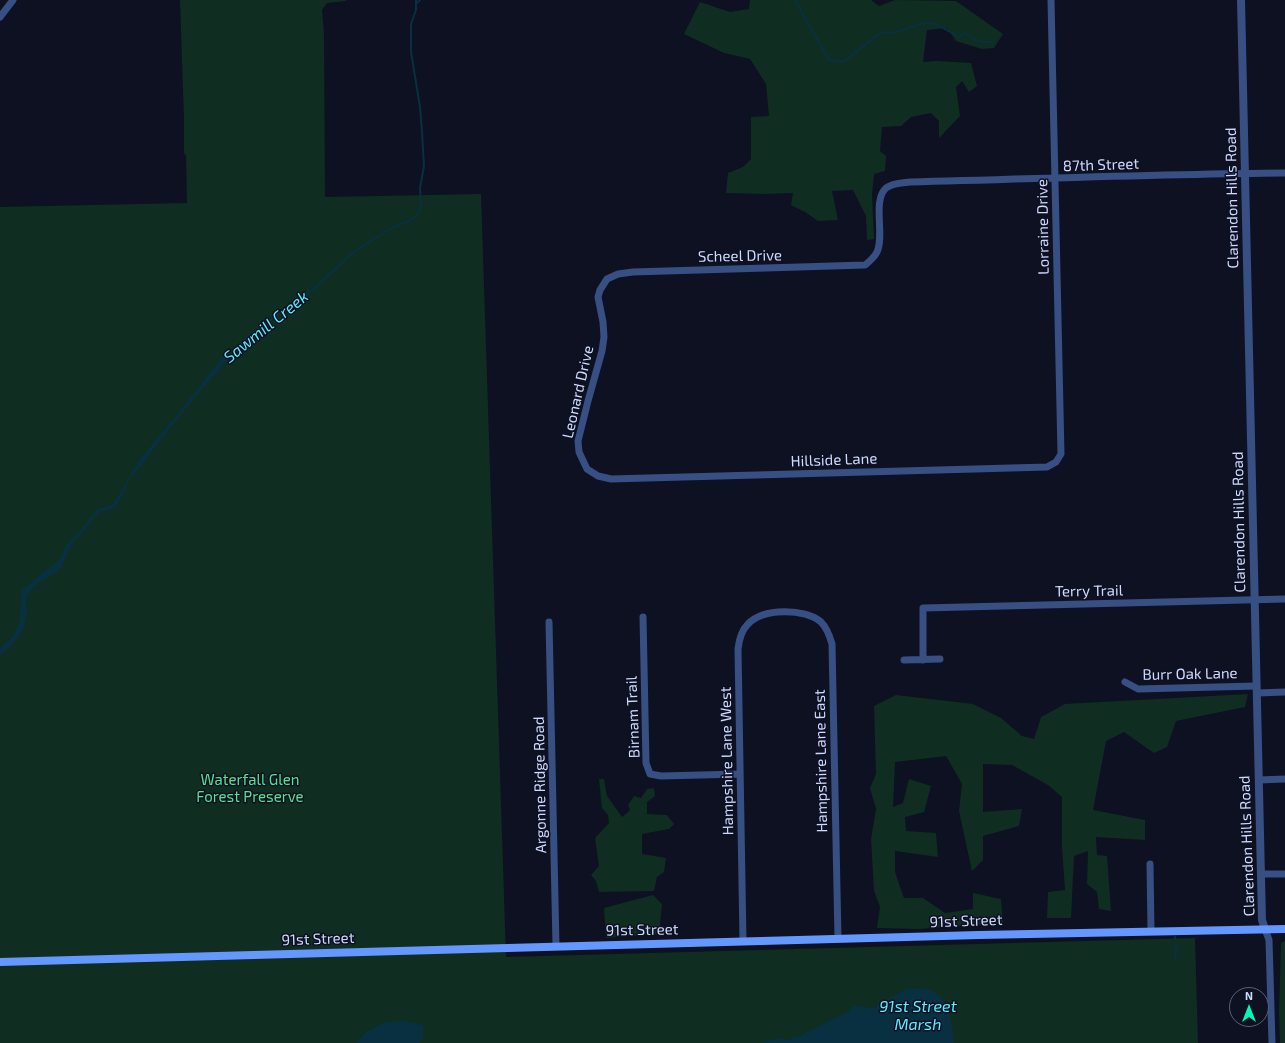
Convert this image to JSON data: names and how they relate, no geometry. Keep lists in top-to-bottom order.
{
  "streets": {
    "main road": ["91st Street"],
    "street": [
      "87th Street",
      "Clarendon Hills Road",
      "Lorraine Drive",
      "Scheel Drive",
      "Leonard Drive",
      "Hillside Lane",
      "Terry Trail",
      "Burr Oak Lane",
      "Birnam Trail",
      "Hampshire Lane West",
      "Hampshire Lane East",
      "Argonne Ridge Road"
    ]
  },
  "crossings": [
    ["87th Street", "Clarendon Hills Road"],
    ["87th Street", "Lorraine Drive"],
    ["87th Street", "Scheel Drive"],
    ["Clarendon Hills Road", "Terry Trail"],
    ["Clarendon Hills Road", "Burr Oak Lane"],
    ["Clarendon Hills Road", "91st Street"],
    ["Lorraine Drive", "Hillside Lane"],
    ["Scheel Drive", "Leonard Drive"],
    ["Leonard Drive", "Hillside Lane"],
    ["Birnam Trail", "Hampshire Lane West"],
    ["Hampshire Lane West", "Hampshire Lane East"],
    ["Hampshire Lane West", "91st Street"],
    ["Hampshire Lane East", "91st Street"],
    ["Argonne Ridge Road", "91st Street"]
  ],
  "water": ["Sawmill Creek", "91st Street Marsh"],
  "parks": ["Waterfall Glen Forest Preserve"],
  "north": "top"
}
